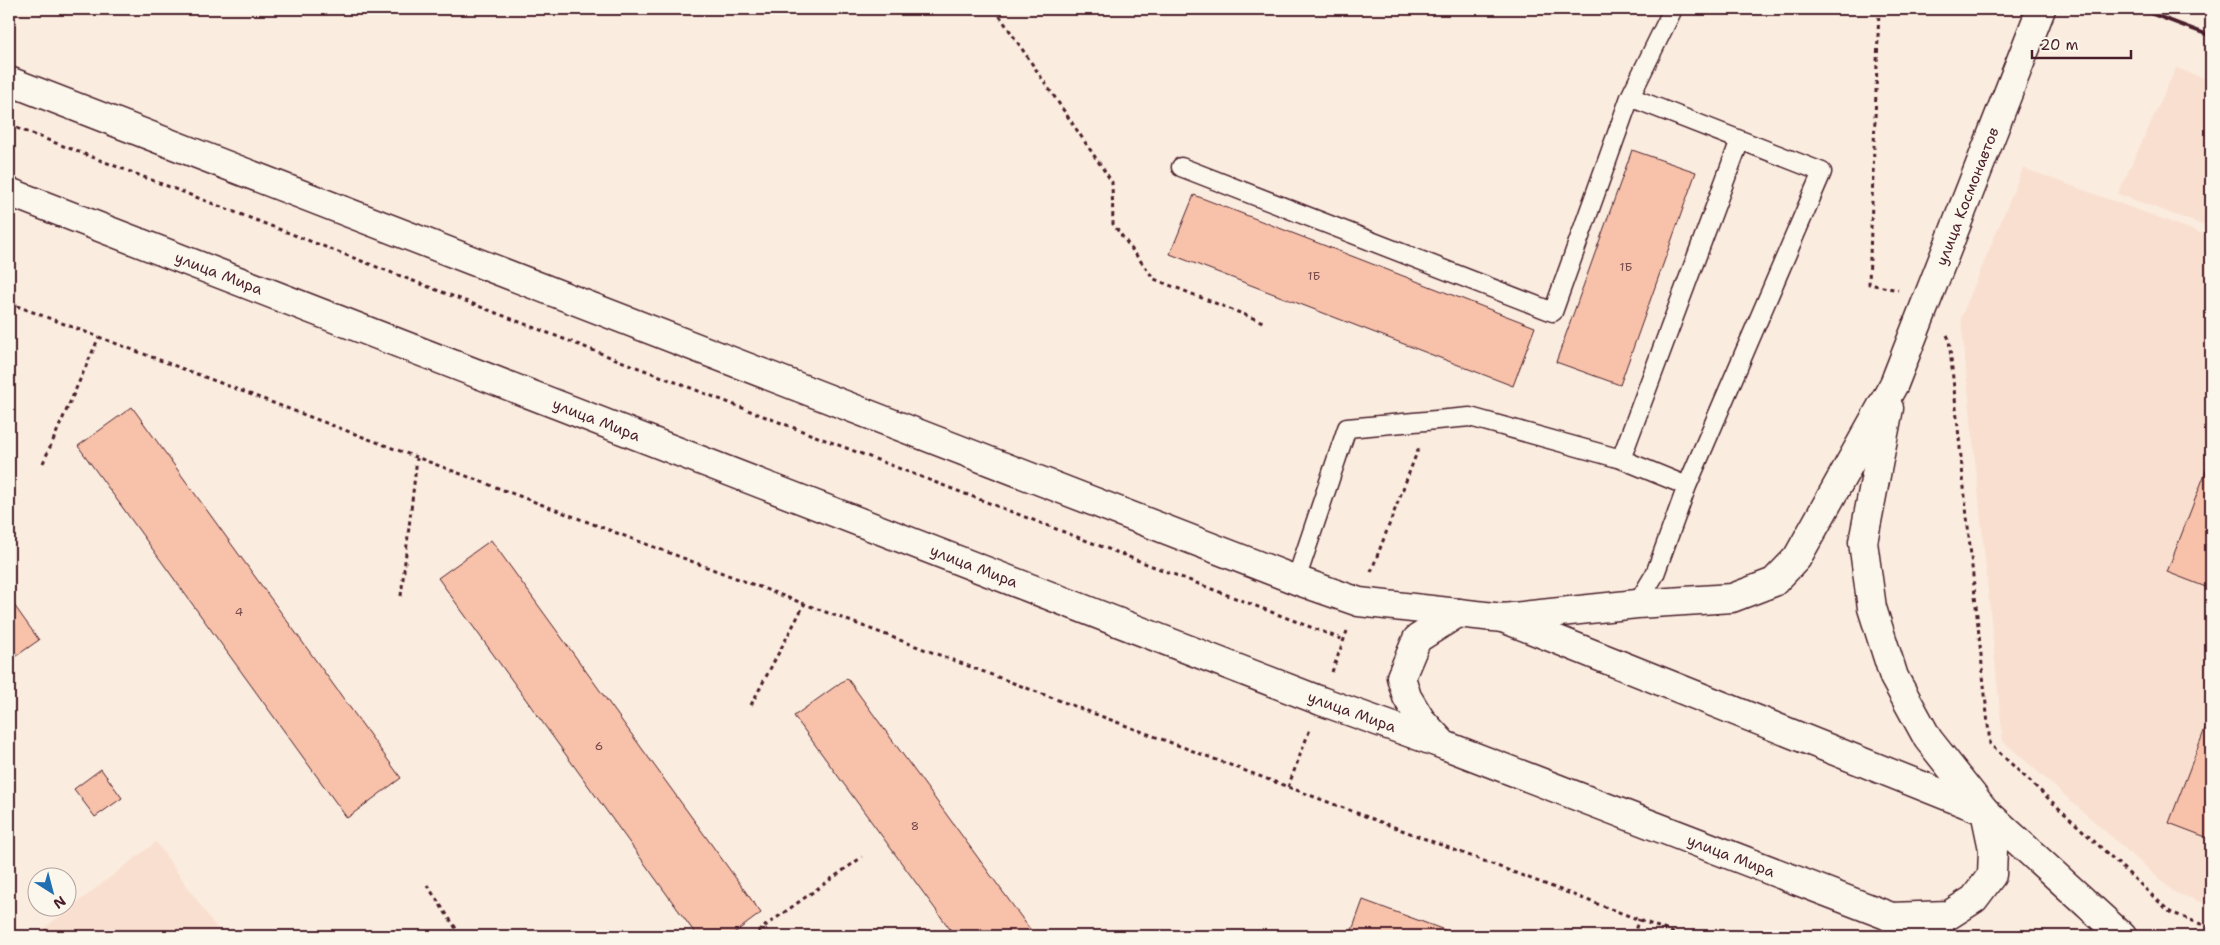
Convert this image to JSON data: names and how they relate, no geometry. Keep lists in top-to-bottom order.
{
  "streets": {
    "main road": ["улица Космонавтов", "улица Мира"]
  },
  "house_numbers": [
    "1Б",
    "1Б",
    "4",
    "6",
    "8"
  ],
  "scale_bar": "20 m",
  "north": "bottom right"
}
